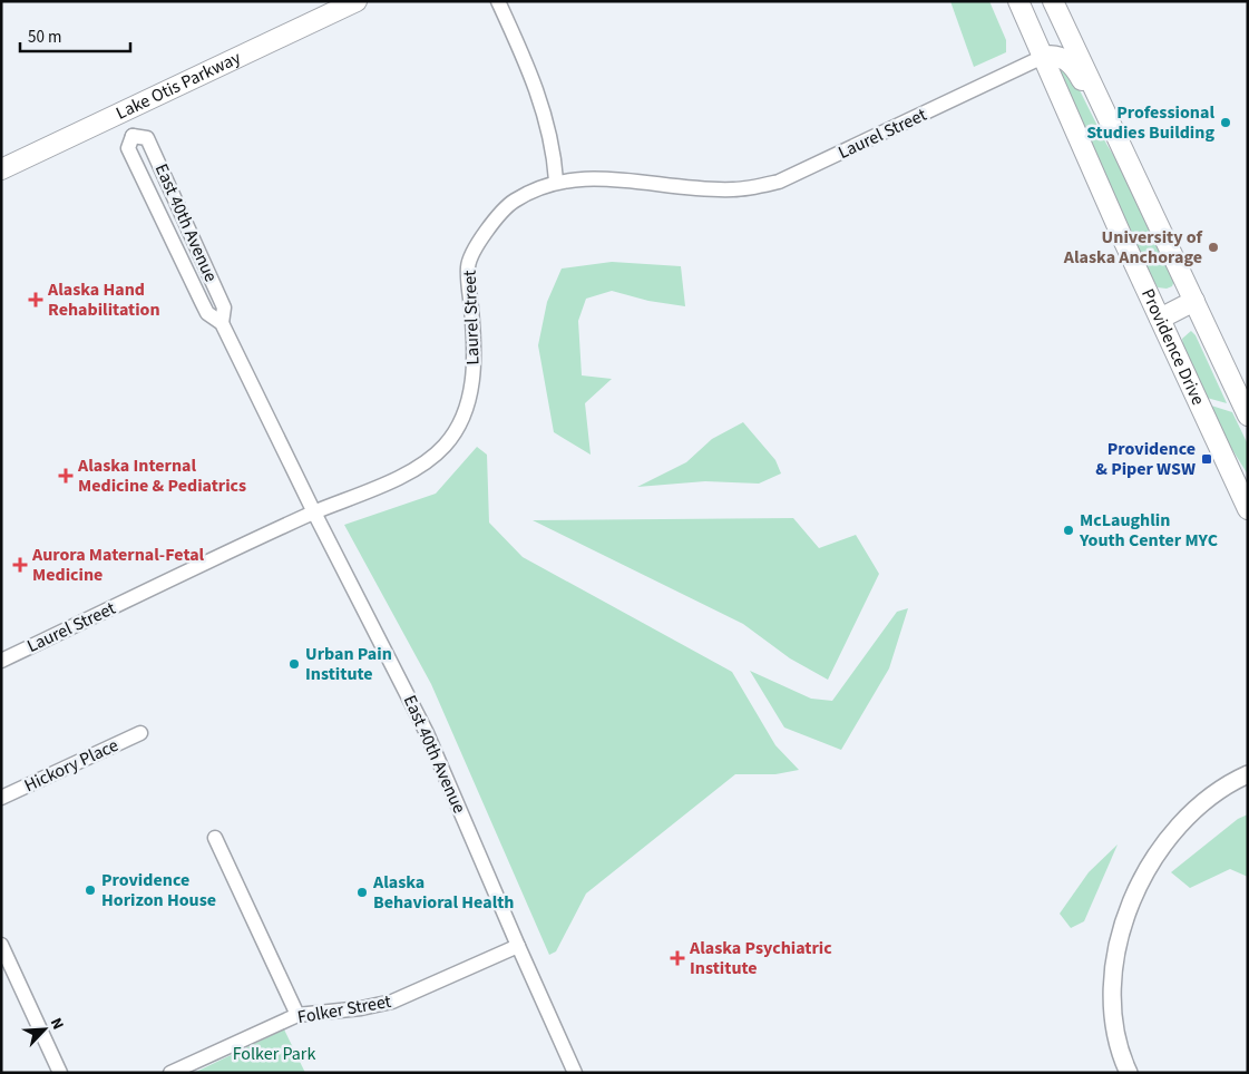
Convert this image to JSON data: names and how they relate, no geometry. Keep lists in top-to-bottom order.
{
  "streets": {
    "main road": ["Lake Otis Parkway", "Providence Drive"],
    "street": [
      "Laurel Street",
      "East 40th Avenue",
      "Hickory Place",
      "Folker Street"
    ]
  },
  "crossings": [
    ["Lake Otis Parkway", "East 40th Avenue"],
    ["Laurel Street", "East 40th Avenue"],
    ["Laurel Street", "Providence Drive"],
    ["East 40th Avenue", "Folker Street"]
  ],
  "parks": ["Folker Park"],
  "places": {
    "other": [
      "Professional Studies Building",
      "University of Alaska Anchorage",
      "McLaughlin Youth Center MYC",
      "Urban Pain Institute",
      "Providence Horizon House",
      "Alaska Behavioral Health"
    ],
    "health": [
      "Alaska Hand Rehabilitation",
      "Alaska Internal Medicine & Pediatrics",
      "Aurora Maternal-Fetal Medicine",
      "Alaska Psychiatric Institute"
    ],
    "transit": ["Providence & Piper WSW"]
  },
  "scale_bar": "50 m",
  "north": "top right"
}
